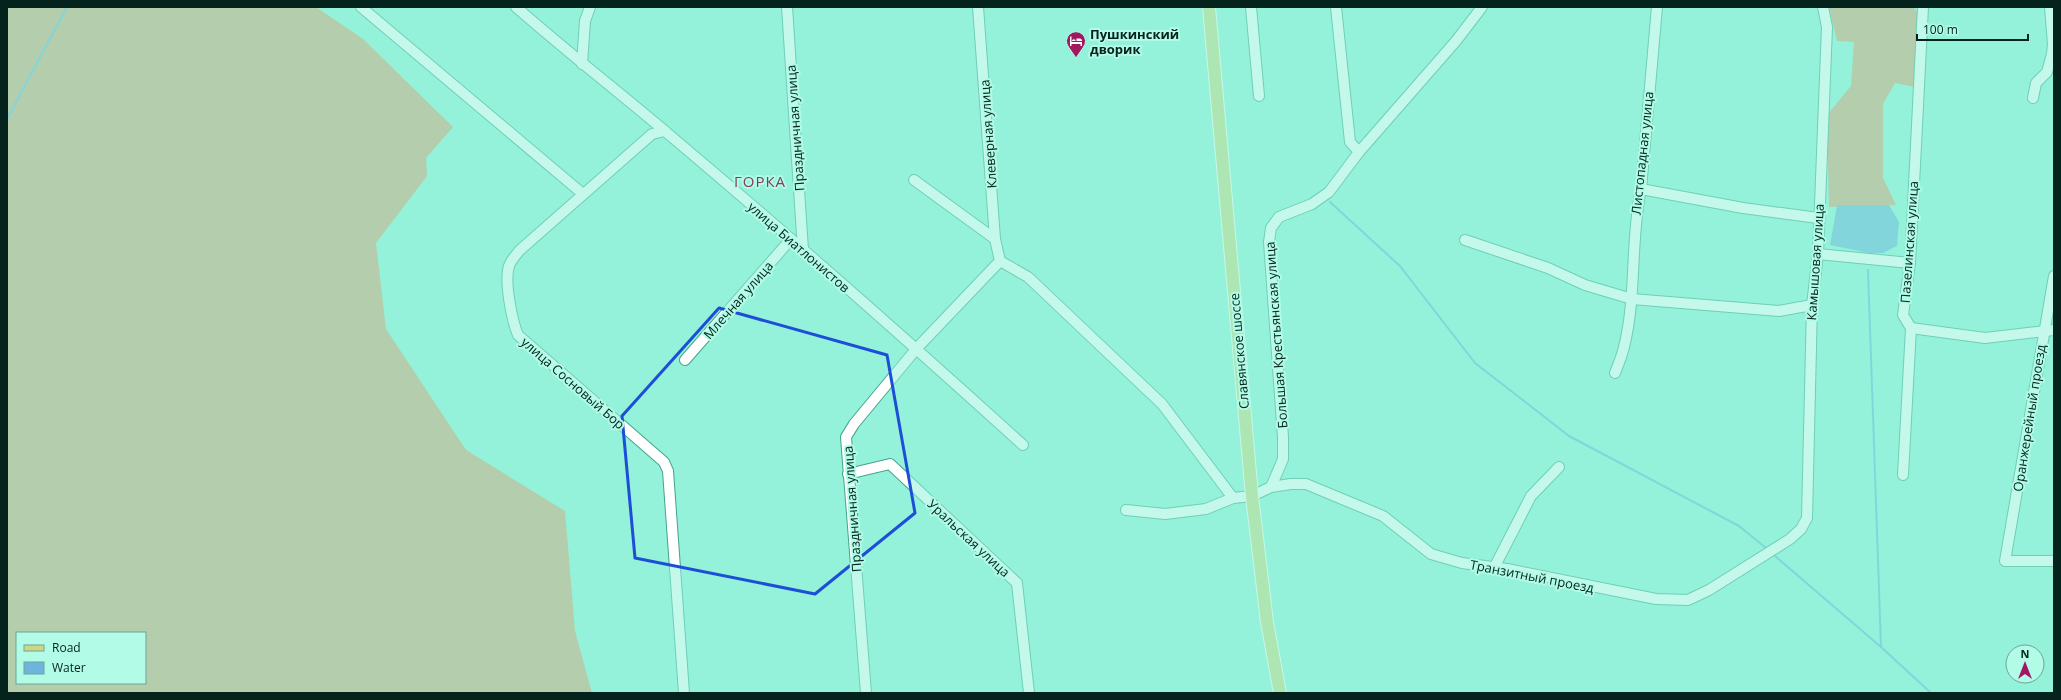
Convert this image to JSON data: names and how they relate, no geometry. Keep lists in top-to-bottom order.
{
  "streets": {
    "main road": ["Славянское шоссе"],
    "street": [
      "Праздничная улица",
      "Клеверная улица",
      "Листопадная улица",
      "Пазелинская улица",
      "улица Биатлонистов",
      "Камышовая улица",
      "Млечная улица",
      "Большая Крестьянская улица",
      "улица Сосновый Бор",
      "Оранжерейный проезд",
      "Уральская улица",
      "Транзитный проезд"
    ]
  },
  "crossings": [
    ["Праздничная улица", "Клеверная улица"],
    ["Праздничная улица", "улица Биатлонистов"],
    ["Праздничная улица", "Уральская улица"],
    ["улица Биатлонистов", "Млечная улица"],
    ["улица Биатлонистов", "улица Сосновый Бор"],
    ["Камышовая улица", "Транзитный проезд"],
    ["Большая Крестьянская улица", "Транзитный проезд"],
    ["Славянское шоссе", "Транзитный проезд"]
  ],
  "districts": ["ГОРКА"],
  "places": {
    "hotel": ["Пушкинский дворик"]
  },
  "legend": ["Road", "Water"],
  "scale_bar": "100 m",
  "north": "top"
}
